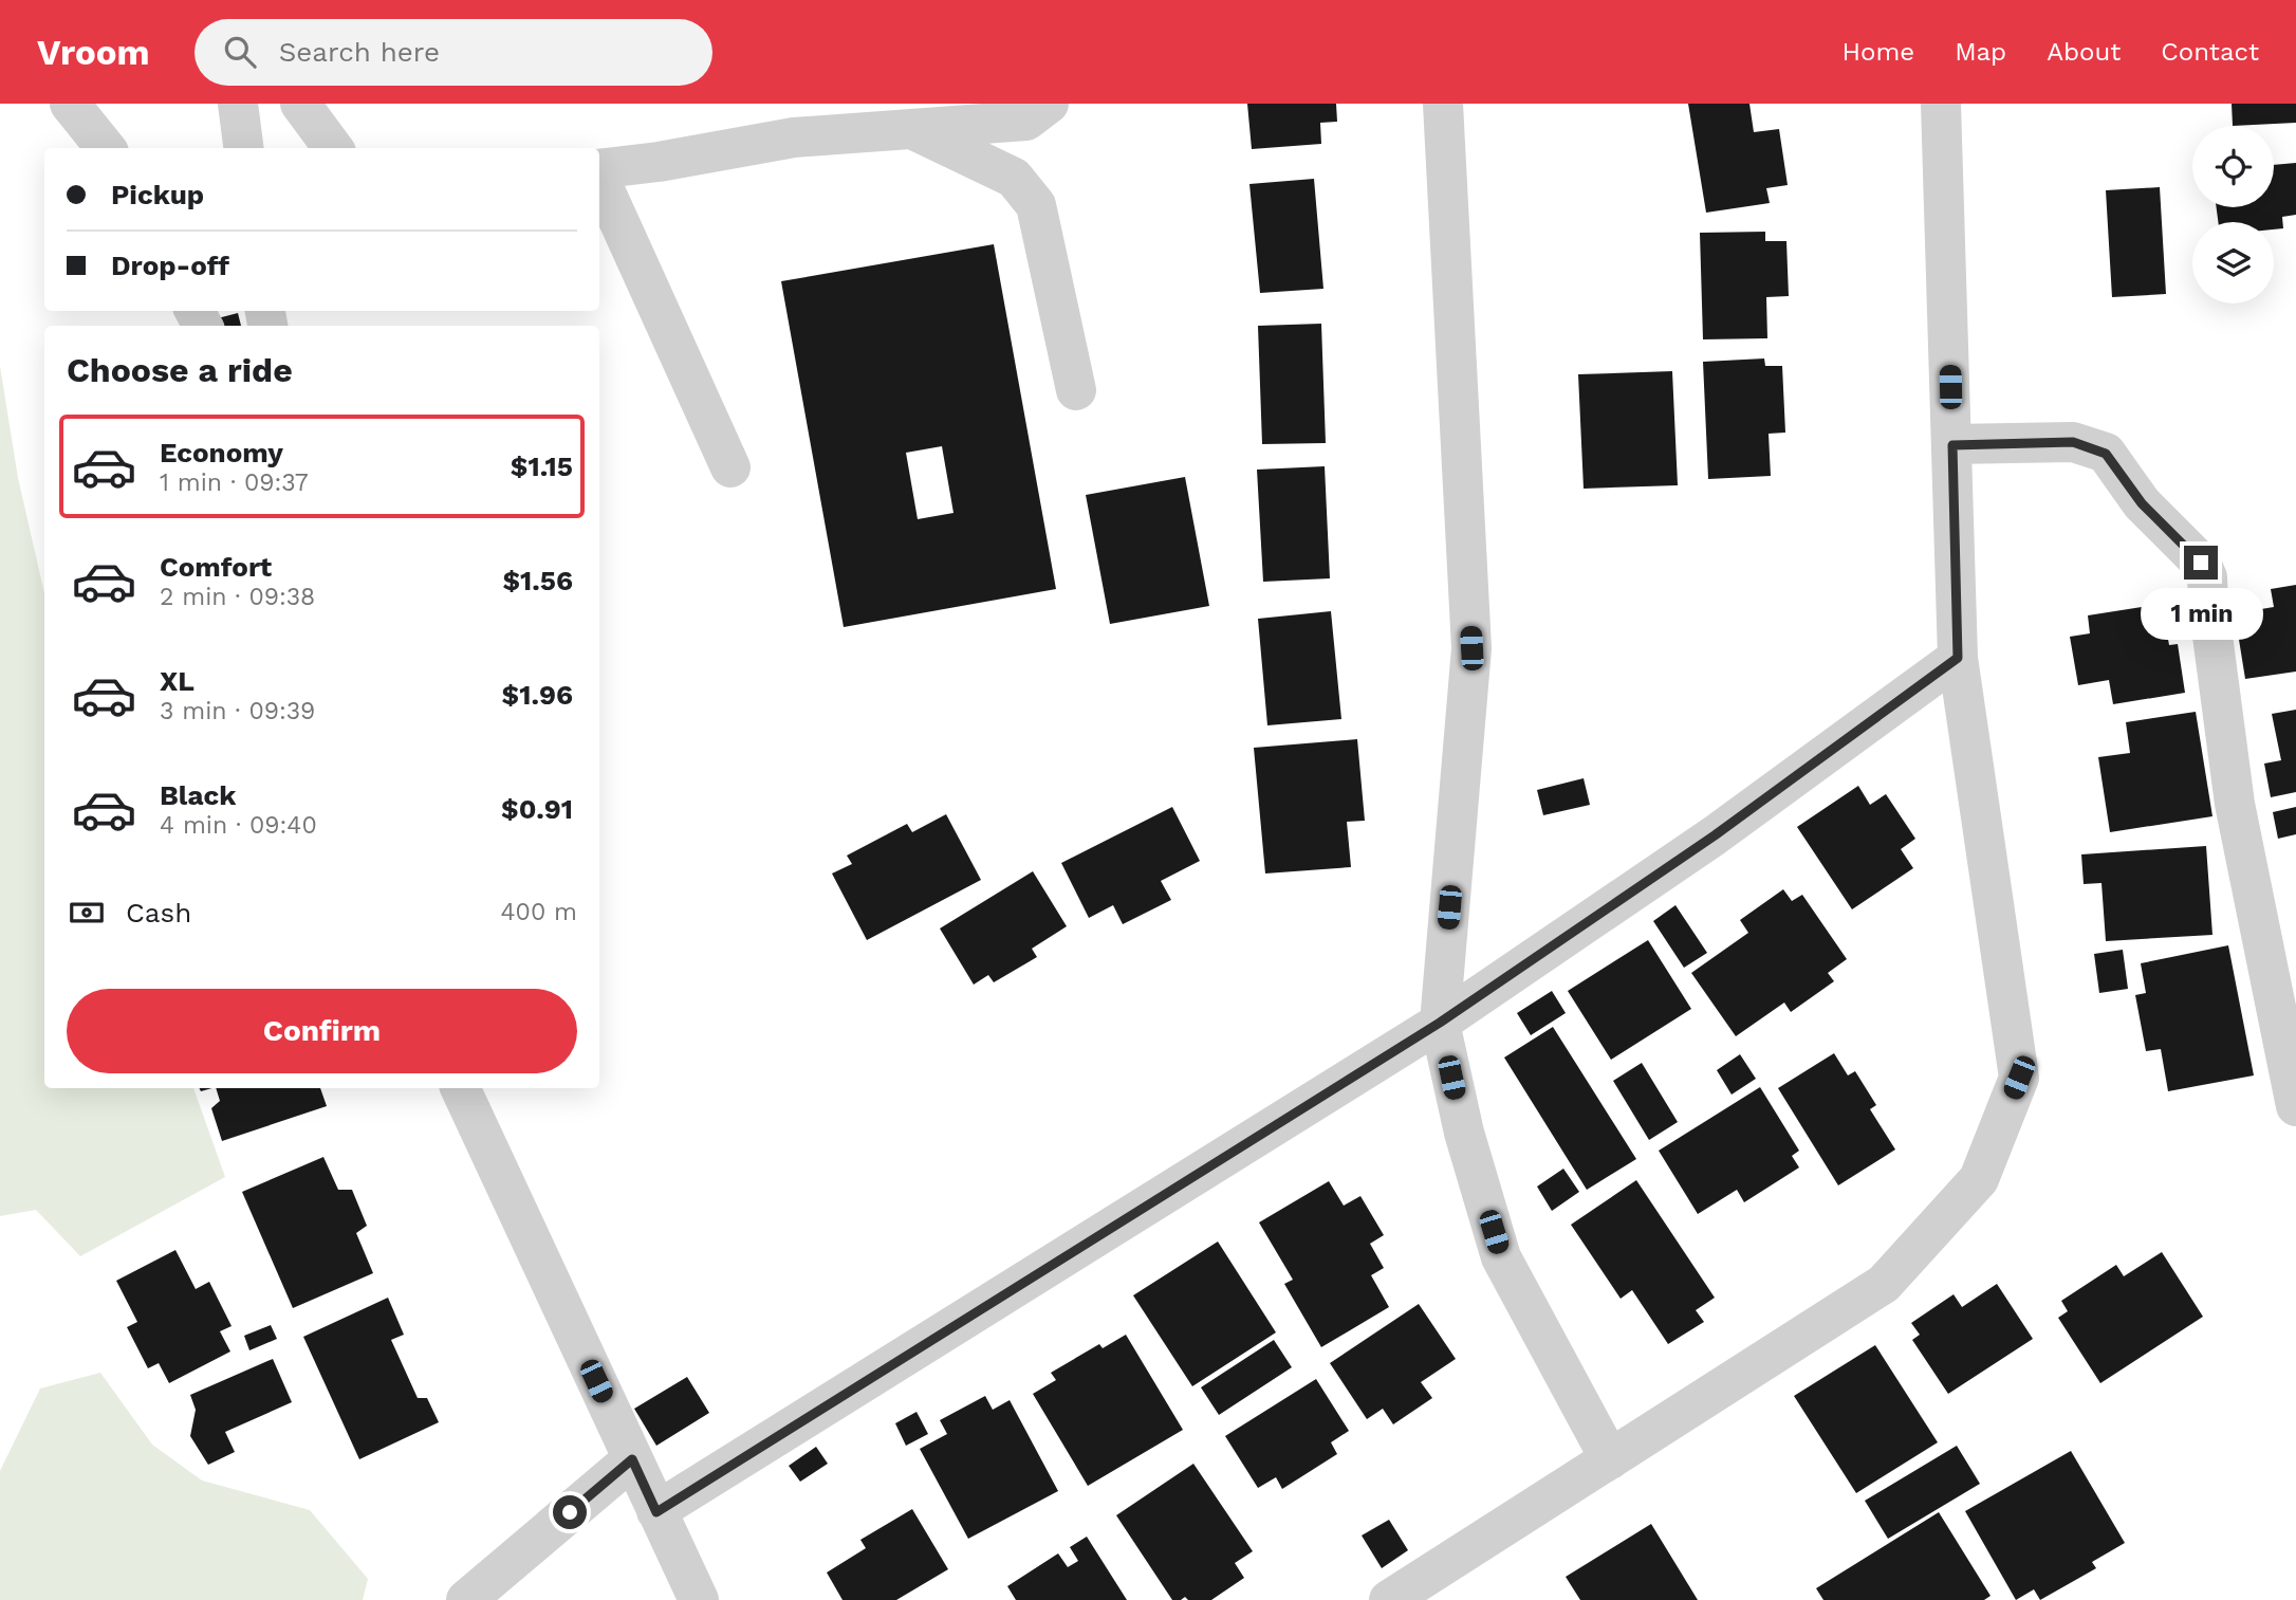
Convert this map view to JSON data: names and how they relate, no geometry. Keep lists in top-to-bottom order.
{
  "page": {
    "header": "Vroom",
    "search": "Search here",
    "nav": [
      "Home",
      "Map",
      "About",
      "Contact"
    ],
    "banner": ["Pickup", "Drop-off"],
    "heading": "Choose a ride",
    "list": [
      {
        "name": "Economy",
        "note": "1 min · 09:37",
        "value": "$1.15"
      },
      {
        "name": "Comfort",
        "note": "2 min · 09:38",
        "value": "$1.56"
      },
      {
        "name": "XL",
        "note": "3 min · 09:39",
        "value": "$1.96"
      },
      {
        "name": "Black",
        "note": "4 min · 09:40",
        "value": "$0.91"
      }
    ],
    "bubble": "1 min",
    "pay": ["Cash", "400 m"],
    "buttons": "Confirm"
  }
}
